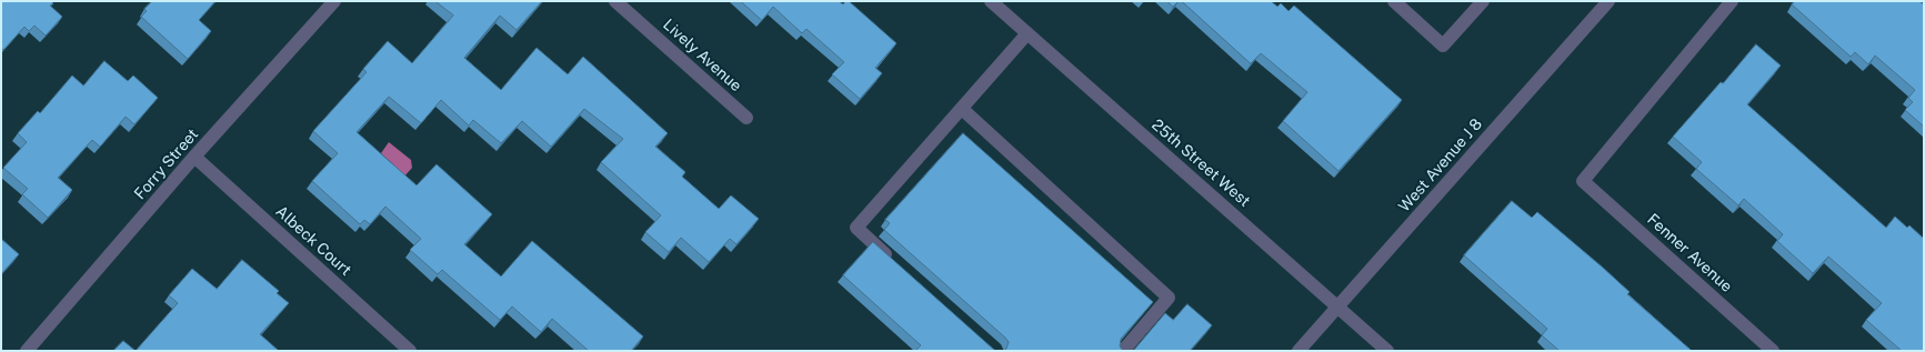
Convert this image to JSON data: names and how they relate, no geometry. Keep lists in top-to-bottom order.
{
  "streets": {
    "street": [
      "Lively Avenue",
      "25th Street West",
      "Forry Street",
      "West Avenue J 8",
      "Albeck Court",
      "Fenner Avenue"
    ]
  },
  "crossings": [
    ["25th Street West", "West Avenue J 8"],
    ["Forry Street", "Albeck Court"]
  ]
}
